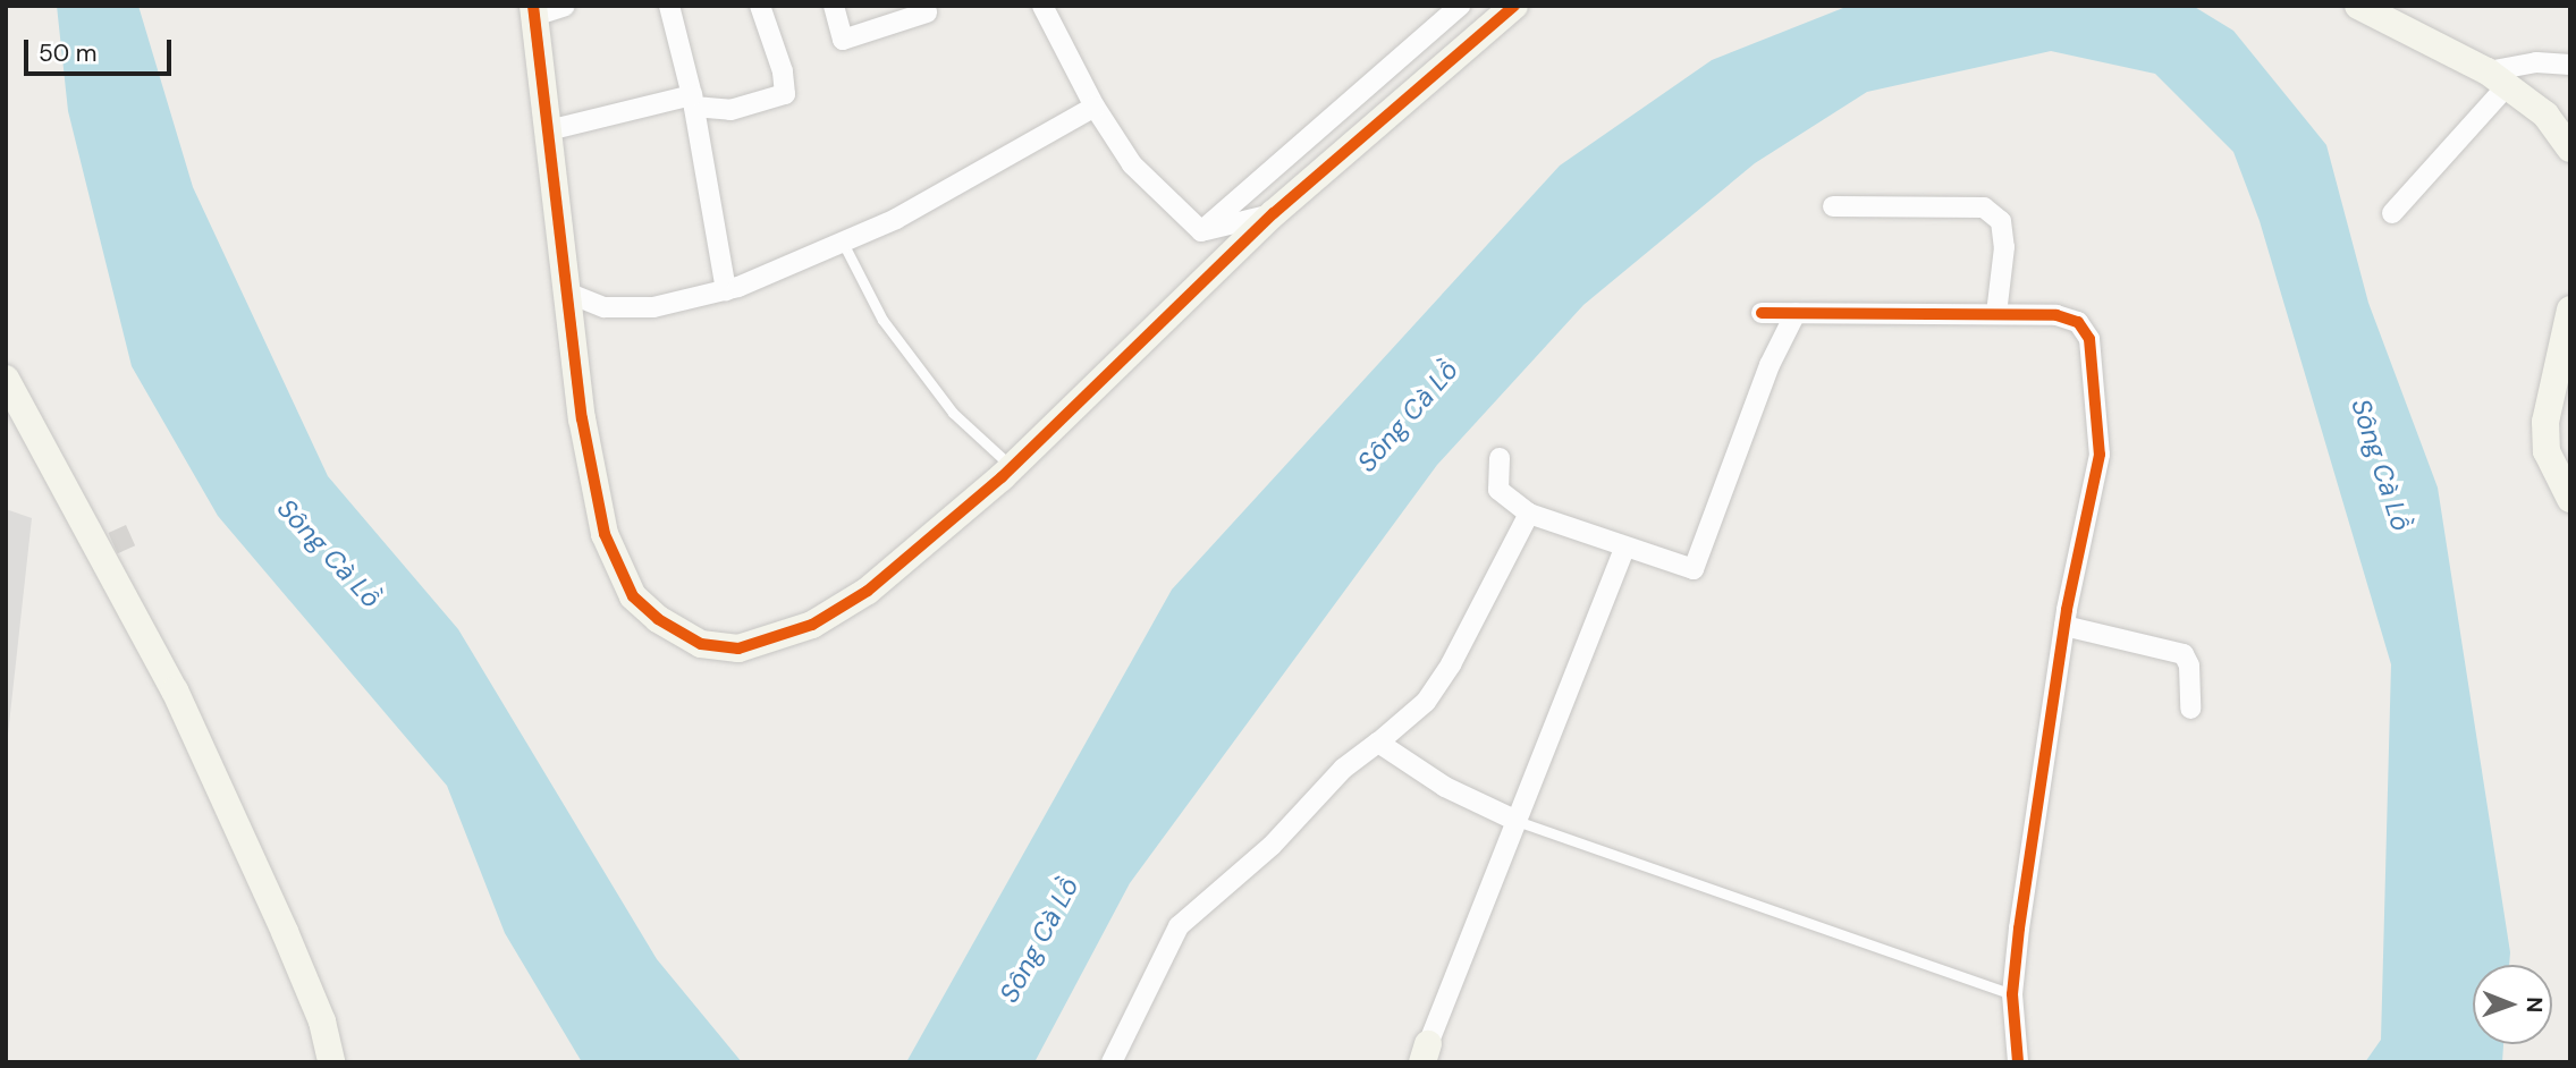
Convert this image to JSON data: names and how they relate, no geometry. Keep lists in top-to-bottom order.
{
  "water": ["Sông Cà Lồ"],
  "scale_bar": "50 m",
  "north": "right"
}
